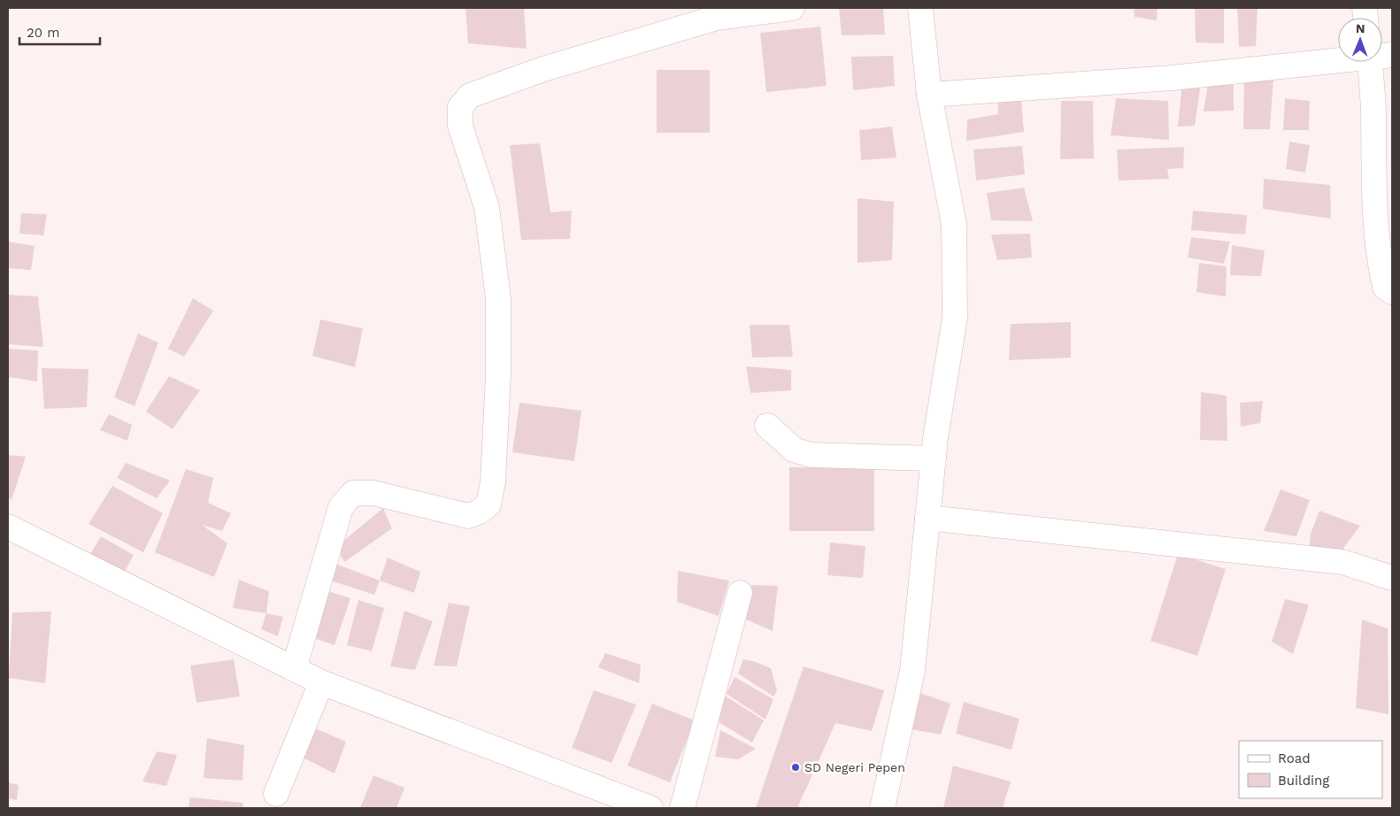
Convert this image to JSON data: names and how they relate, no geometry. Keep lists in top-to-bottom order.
{
  "places": ["SD Negeri Pepen"],
  "legend": ["Road", "Building"],
  "scale_bar": "20 m",
  "north": "top"
}
